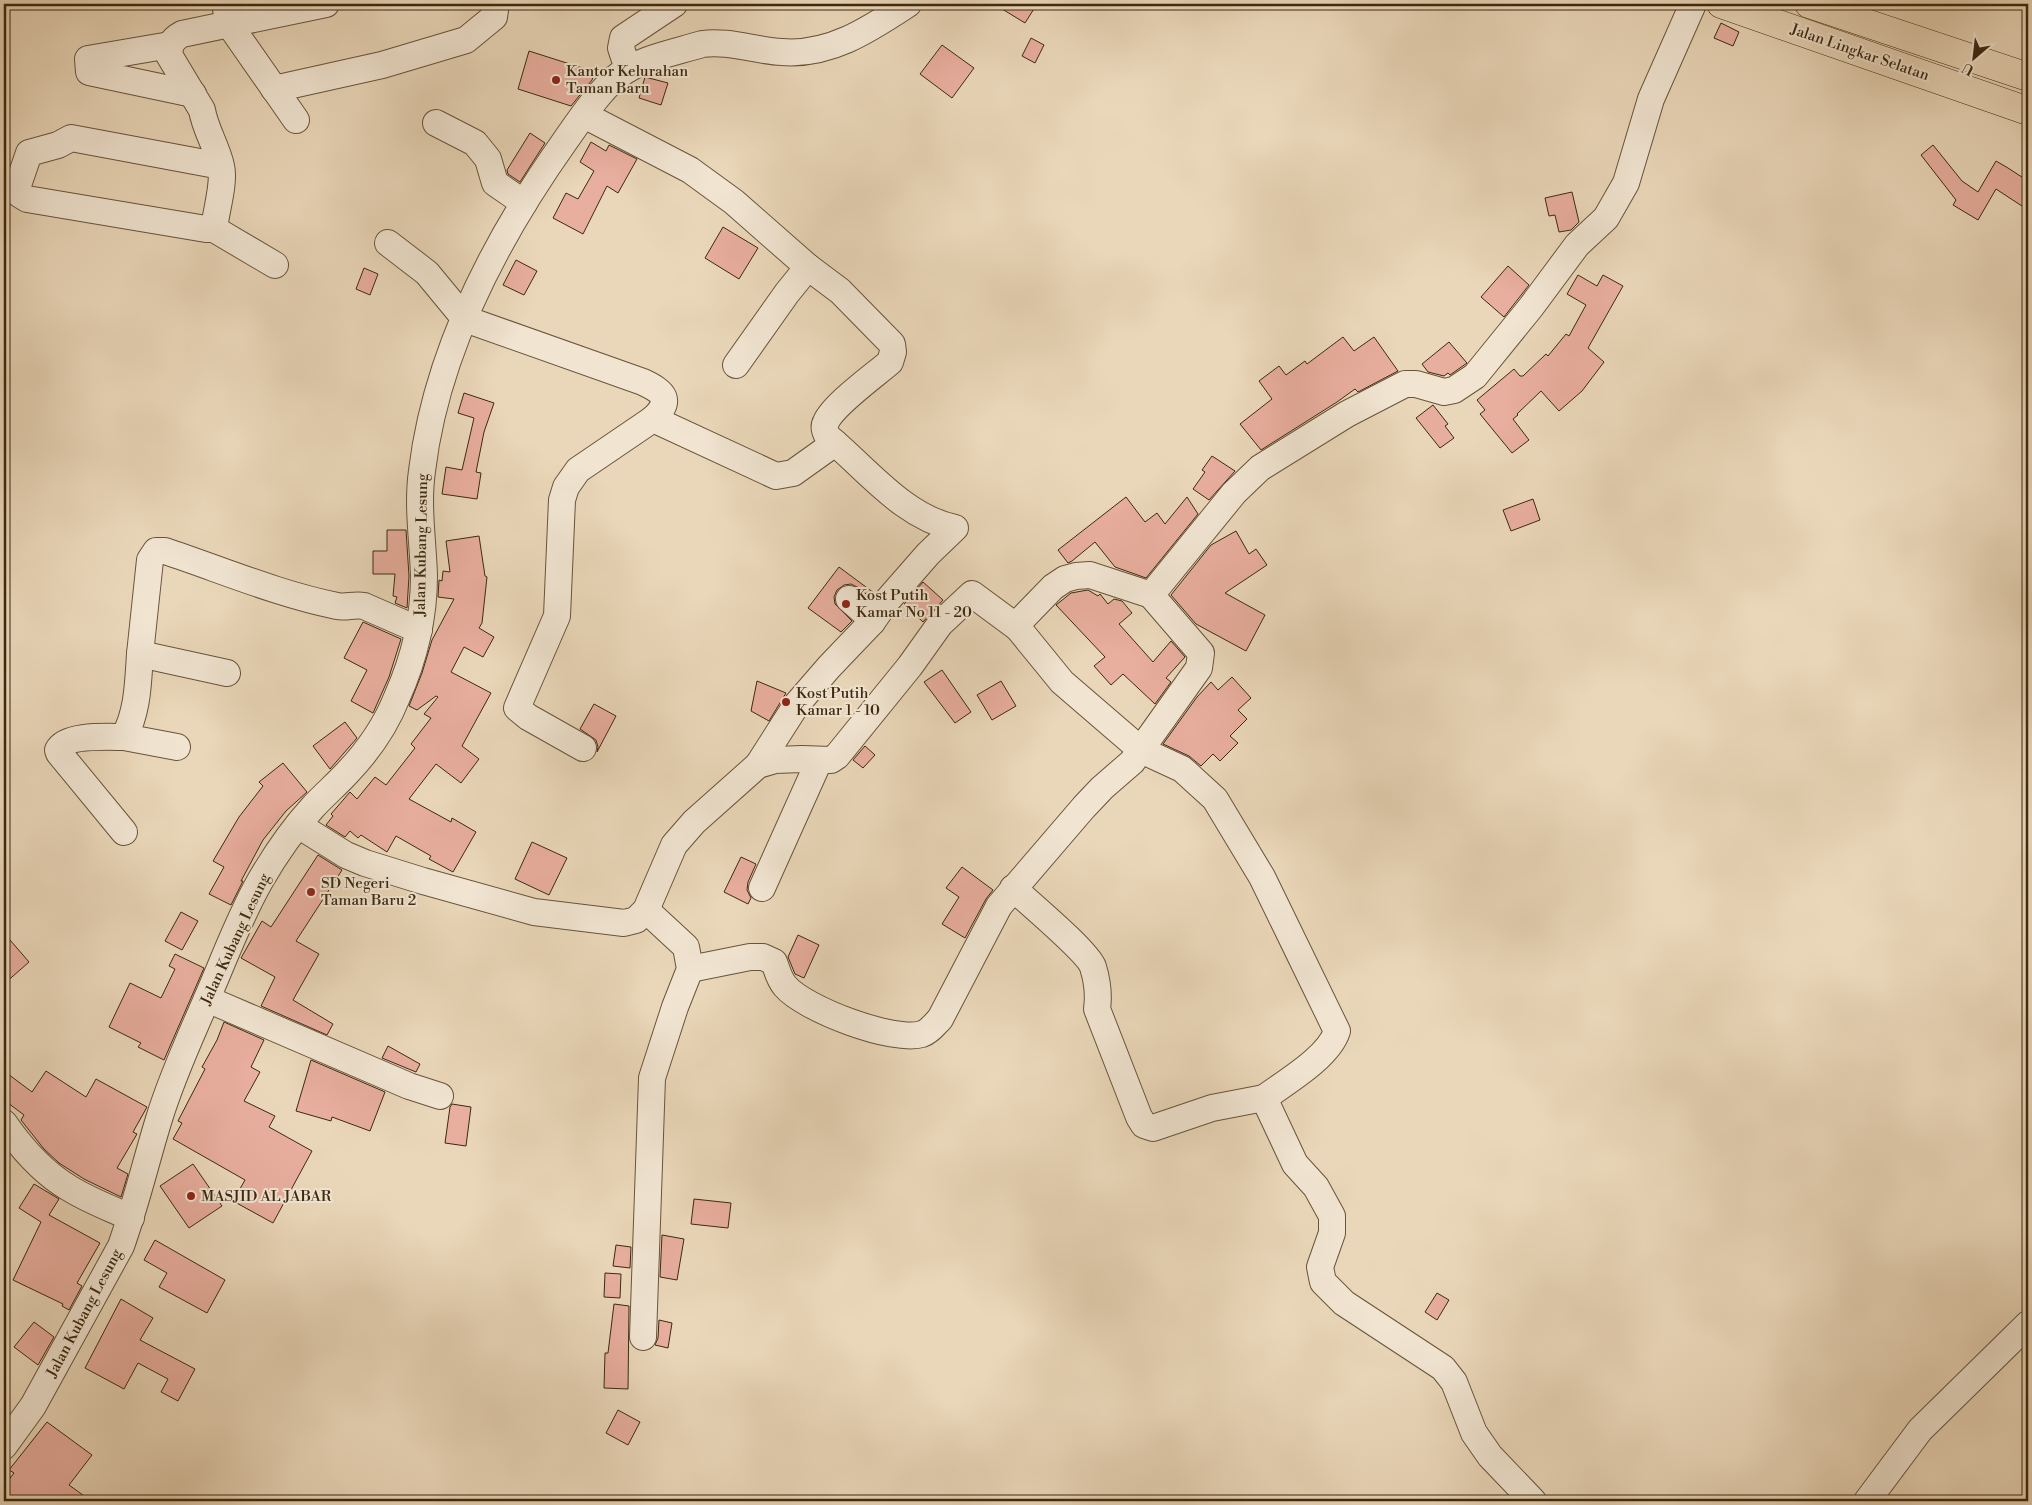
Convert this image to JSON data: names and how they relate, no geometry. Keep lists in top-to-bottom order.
{
  "streets": {
    "highway": ["Jalan Lingkar Selatan"],
    "street": ["Jalan Kubang Lesung"]
  },
  "places": [
    "Kantor Kelurahan Taman Baru",
    "Kost Putih Kamar No 11 - 20",
    "Kost Putih Kamar 1 - 10",
    "SD Negeri Taman Baru 2",
    "MASJID AL JABAR"
  ],
  "north": "bottom left"
}
